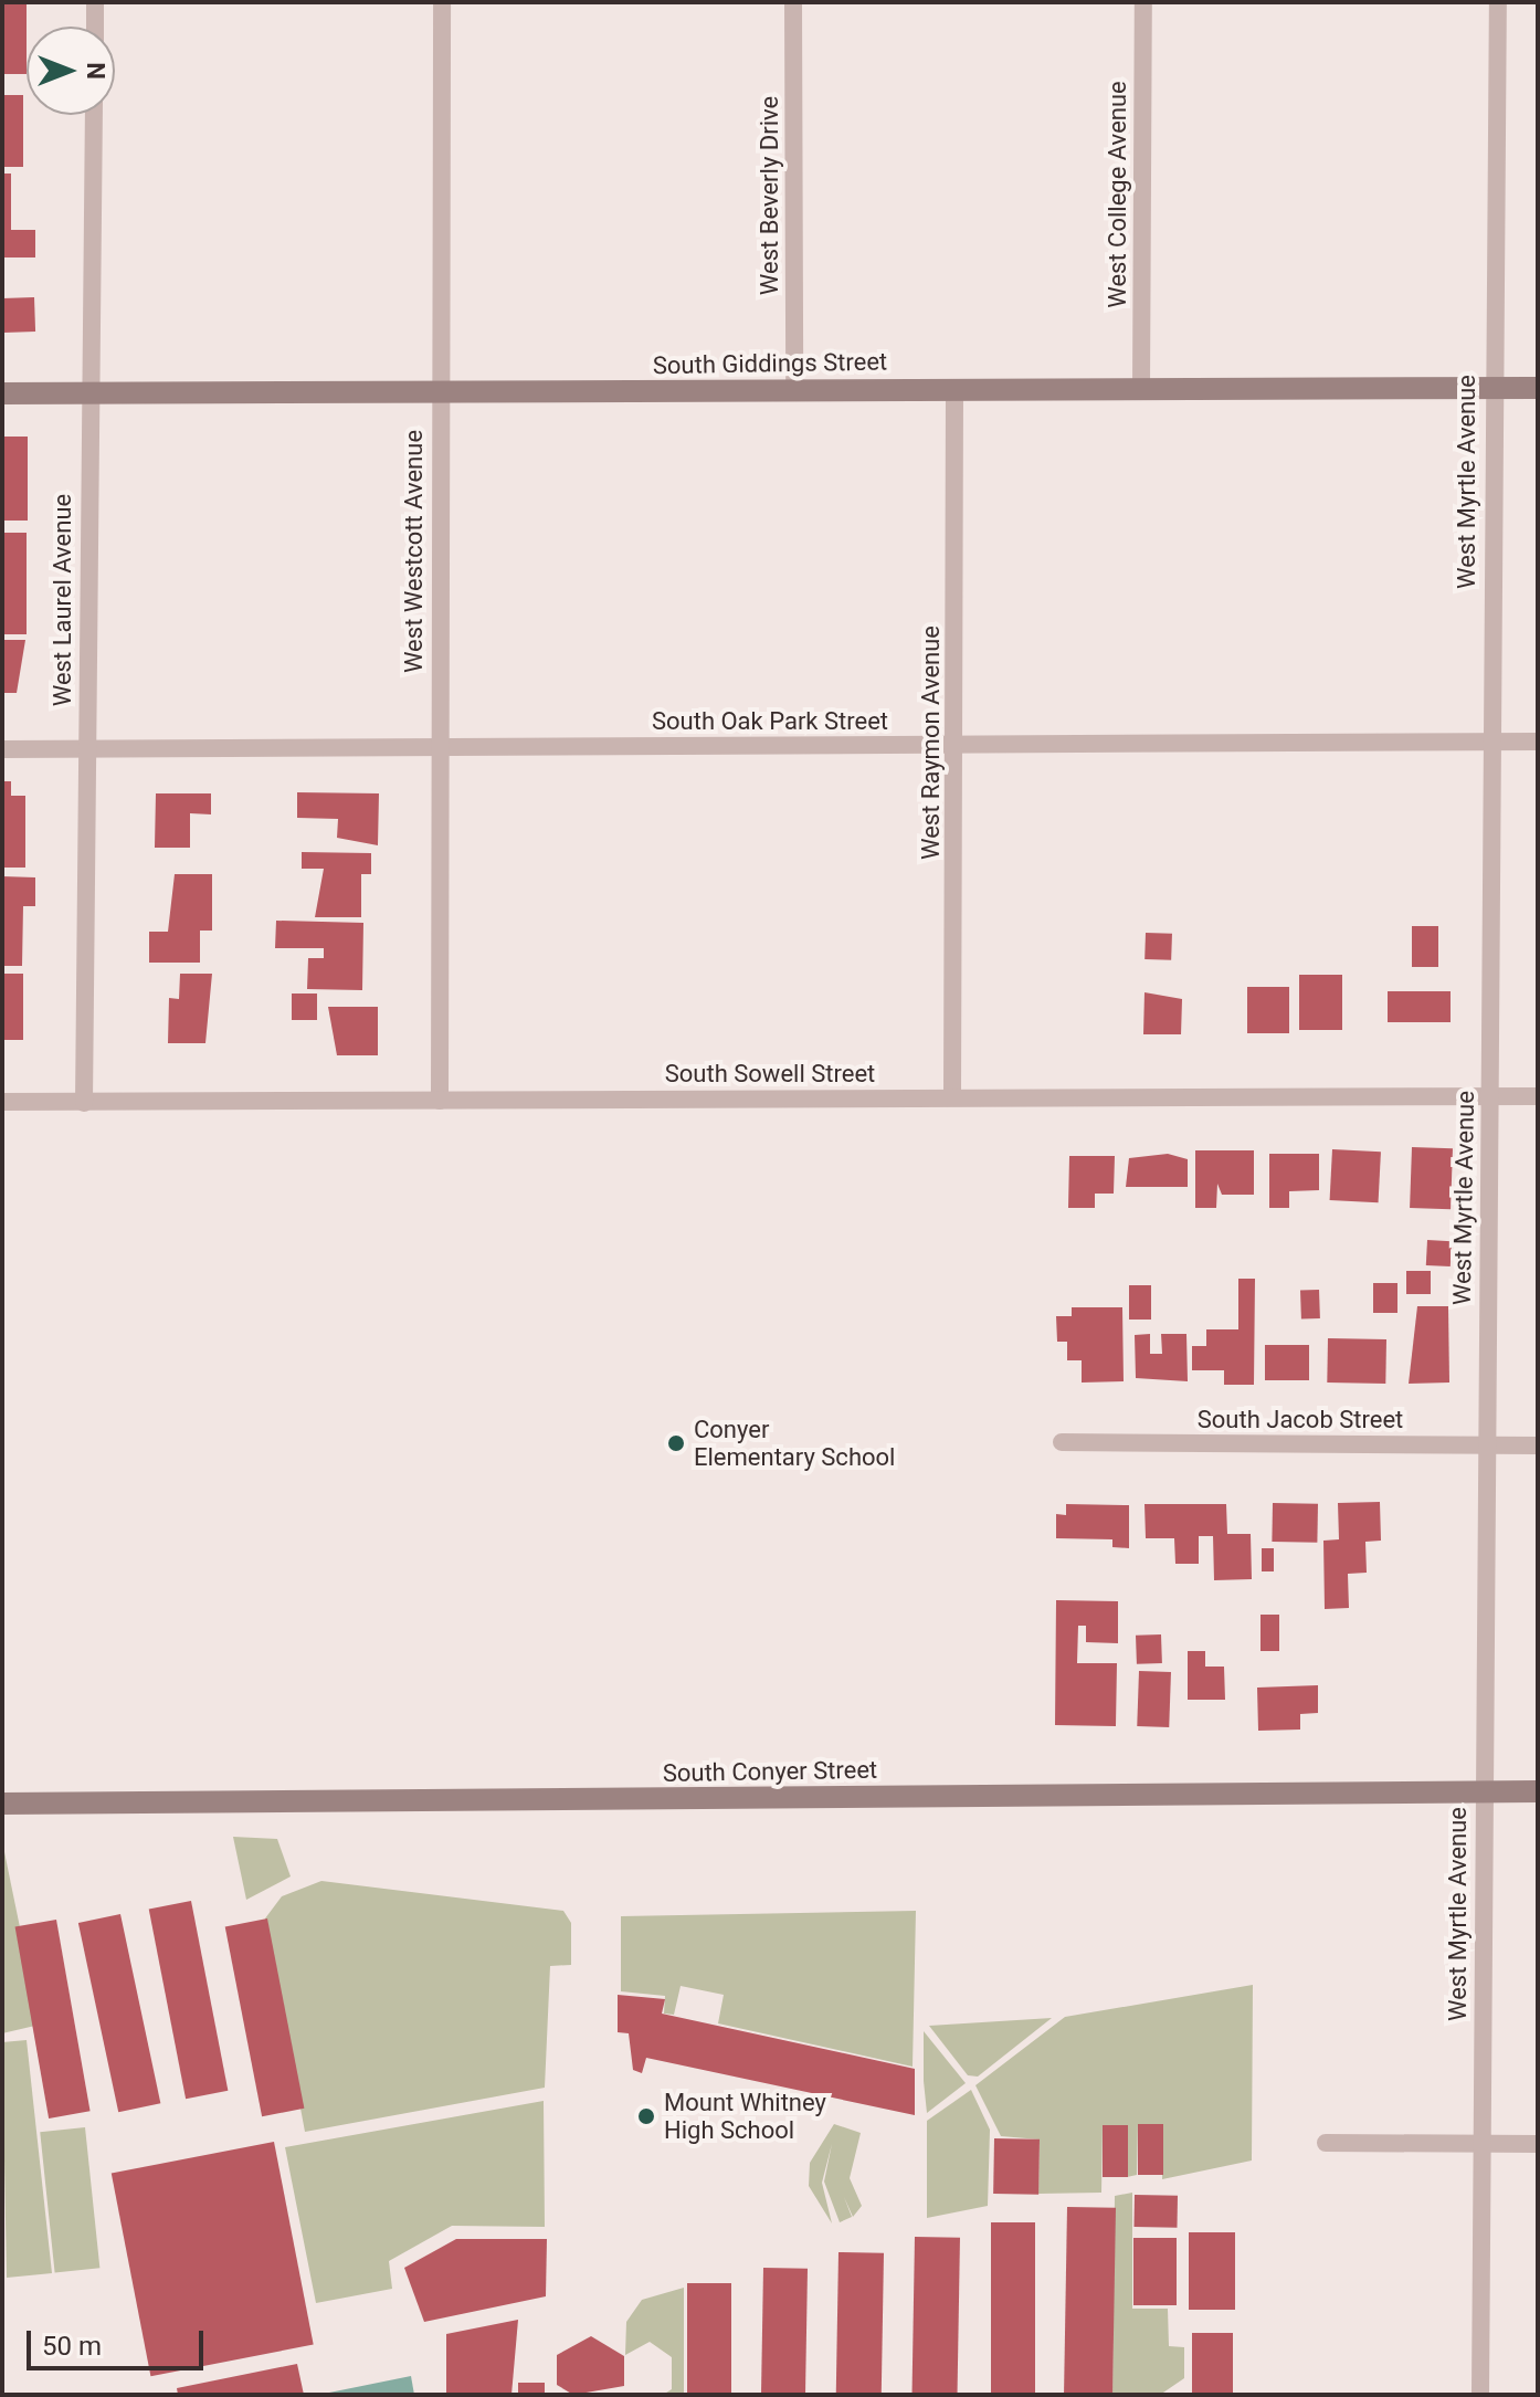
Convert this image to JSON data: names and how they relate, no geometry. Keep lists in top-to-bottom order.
{
  "streets": {
    "street": [
      "West College Avenue",
      "West Beverly Drive",
      "South Giddings Street",
      "West Myrtle Avenue",
      "West Westcott Avenue",
      "West Laurel Avenue",
      "South Oak Park Street",
      "West Raymon Avenue",
      "South Sowell Street",
      "South Jacob Street",
      "South Conyer Street"
    ]
  },
  "crossings": [
    ["West College Avenue", "South Giddings Street"],
    ["West Beverly Drive", "South Giddings Street"],
    ["South Giddings Street", "West Myrtle Avenue"],
    ["South Giddings Street", "West Westcott Avenue"],
    ["South Giddings Street", "West Laurel Avenue"],
    ["South Giddings Street", "West Raymon Avenue"],
    ["West Myrtle Avenue", "South Oak Park Street"],
    ["West Myrtle Avenue", "South Sowell Street"],
    ["West Myrtle Avenue", "South Jacob Street"],
    ["West Myrtle Avenue", "South Conyer Street"],
    ["West Westcott Avenue", "South Oak Park Street"],
    ["West Westcott Avenue", "South Sowell Street"],
    ["West Laurel Avenue", "South Oak Park Street"],
    ["West Laurel Avenue", "South Sowell Street"],
    ["South Oak Park Street", "West Raymon Avenue"],
    ["West Raymon Avenue", "South Sowell Street"]
  ],
  "places": ["Conyer Elementary School", "Mount Whitney High School"],
  "scale_bar": "50 m",
  "north": "right"
}
